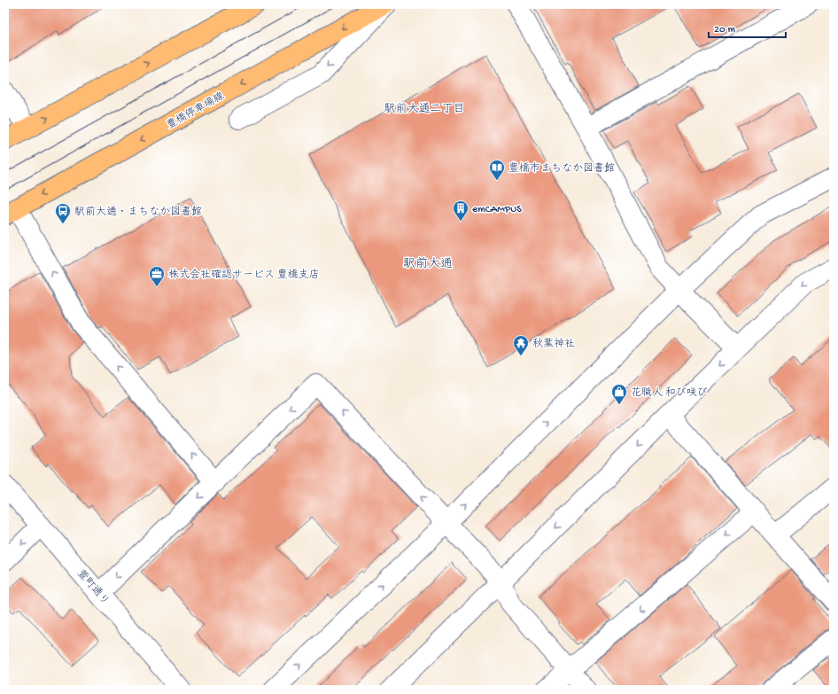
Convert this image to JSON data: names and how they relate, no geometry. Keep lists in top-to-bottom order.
{
  "streets": {
    "main road": ["豊橋停車場線"],
    "street": ["萱町通り"]
  },
  "districts": ["駅前大通二丁目", "駅前大通"],
  "places": {
    "library": ["豊橋市まちなか図書館"],
    "building": ["emCAMPUS"],
    "bus stop": ["駅前大通・まちなか図書館"],
    "office": ["株式会社確認サービス 豊橋支店"],
    "temple": ["秋葉神社"],
    "shop": ["花職人 和び咲び"]
  },
  "scale_bar": "20 m"
}
